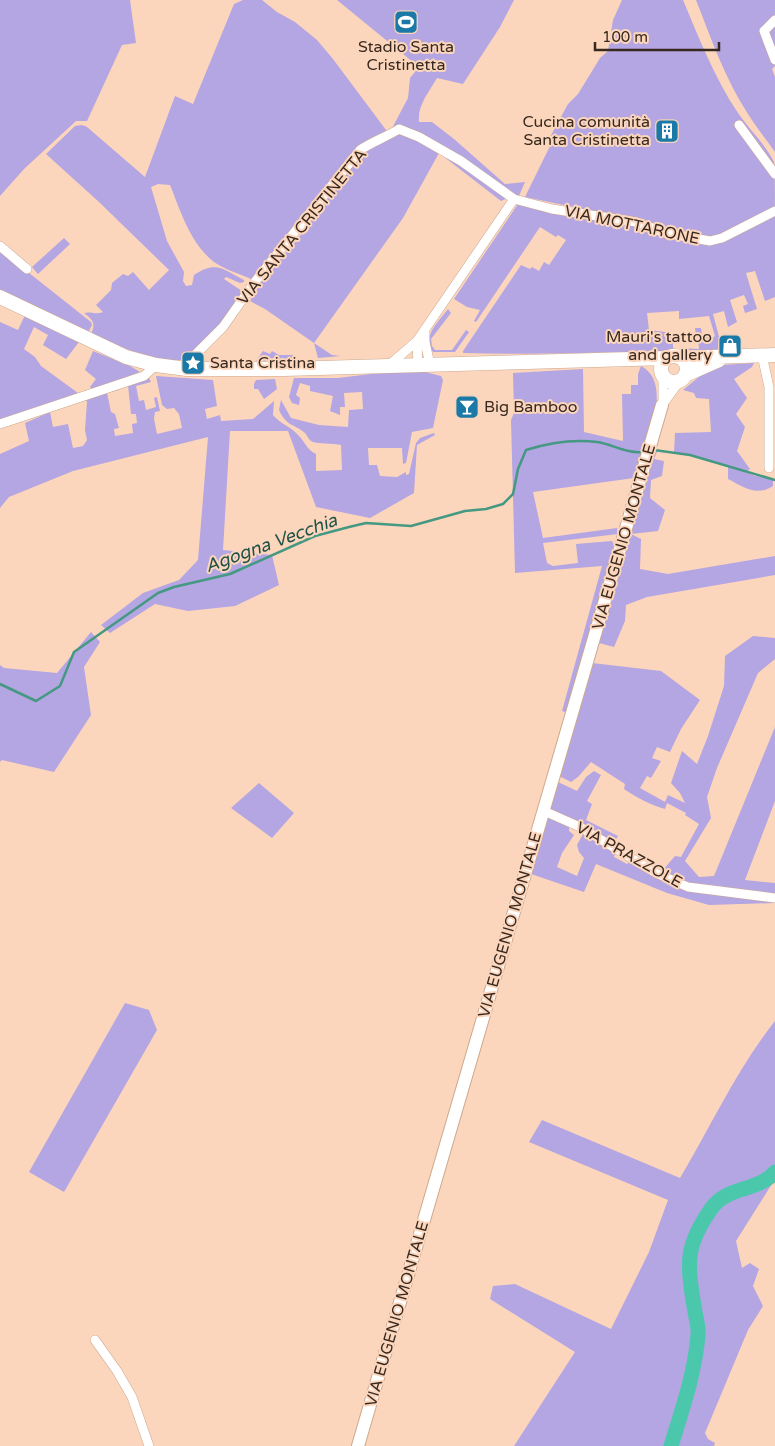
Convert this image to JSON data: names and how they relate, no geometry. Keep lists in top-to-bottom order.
{
  "streets": {
    "street": [
      "VIA MOTTARONE",
      "VIA SANTA CRISTINETTA",
      "VIA EUGENIO MONTALE",
      "VIA PRAZZOLE"
    ]
  },
  "crossings": [
    ["VIA MOTTARONE", "VIA SANTA CRISTINETTA"],
    ["VIA EUGENIO MONTALE", "VIA PRAZZOLE"]
  ],
  "water": ["Agogna Vecchia"],
  "places": {
    "sports": ["Stadio Santa Cristinetta"],
    "building": ["Cucina comunità Santa Cristinetta"],
    "shop": ["Mauri's tattoo and gallery"],
    "place": ["Santa Cristina"],
    "bar": ["Big Bamboo"]
  },
  "scale_bar": "100 m"
}
